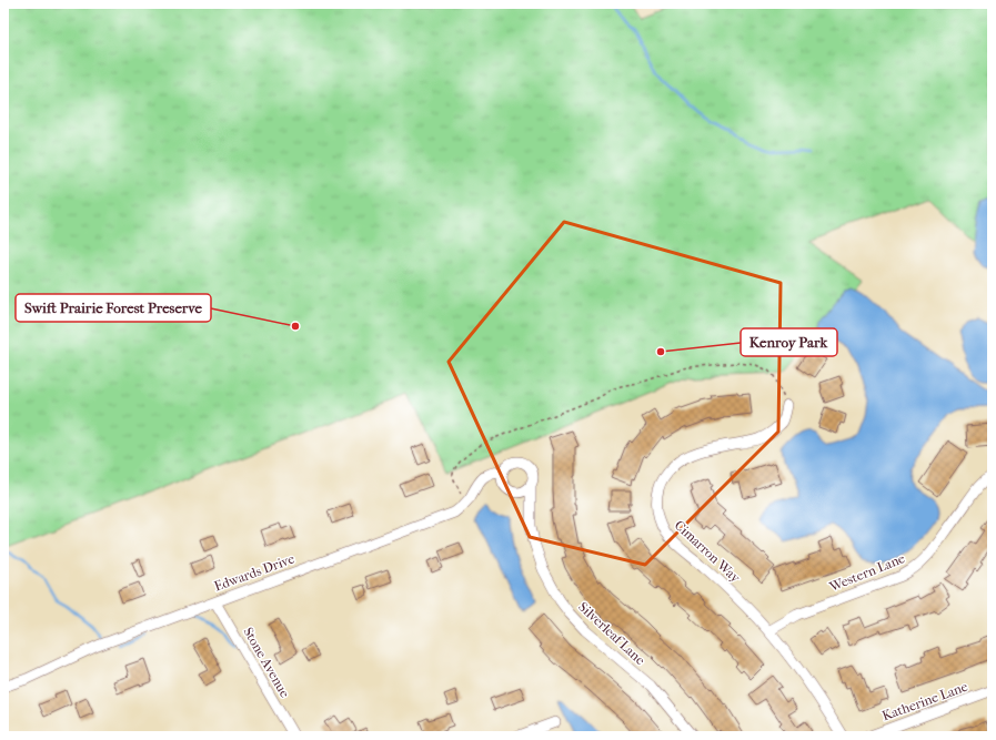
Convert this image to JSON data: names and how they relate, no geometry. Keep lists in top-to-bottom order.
{
  "streets": {
    "street": [
      "Cimarron Way",
      "Edwards Drive",
      "Western Lane",
      "Silverleaf Lane",
      "Stone Avenue",
      "Katherine Lane"
    ]
  },
  "crossings": [
    ["Cimarron Way", "Western Lane"],
    ["Edwards Drive", "Silverleaf Lane"],
    ["Edwards Drive", "Stone Avenue"]
  ],
  "places": ["Swift Prairie Forest Preserve", "Kenroy Park"]
}
